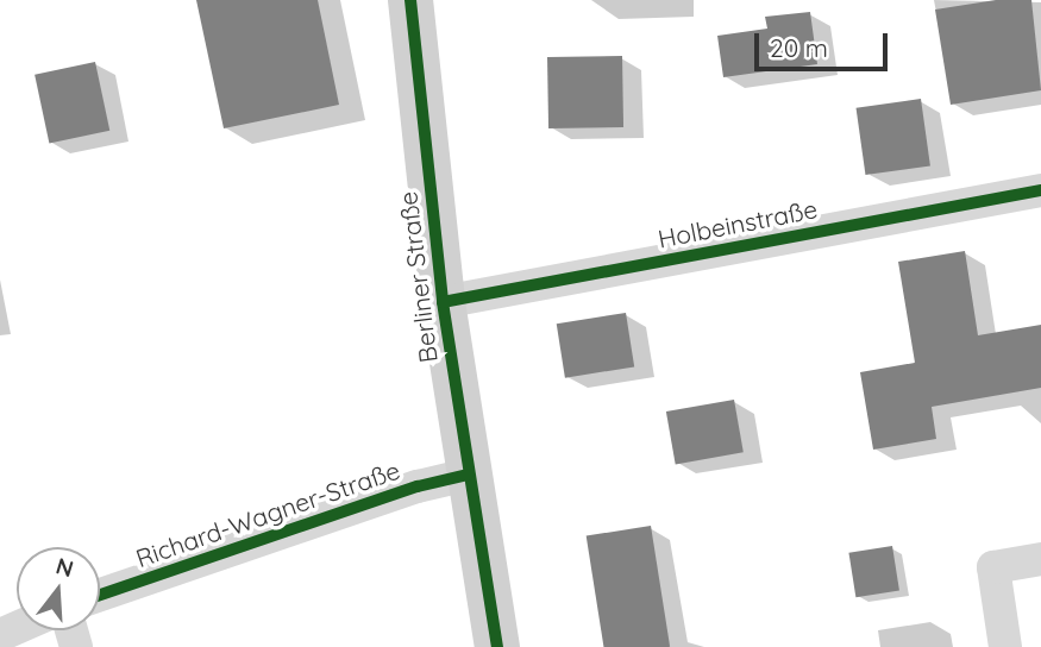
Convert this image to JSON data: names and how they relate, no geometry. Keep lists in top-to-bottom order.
{
  "streets": {
    "main road": ["Berliner Straße"],
    "street": ["Holbeinstraße", "Richard-Wagner-Straße"]
  },
  "crossings": [
    ["Holbeinstraße", "Berliner Straße"],
    ["Berliner Straße", "Richard-Wagner-Straße"]
  ],
  "scale_bar": "20 m",
  "north": "top"
}
